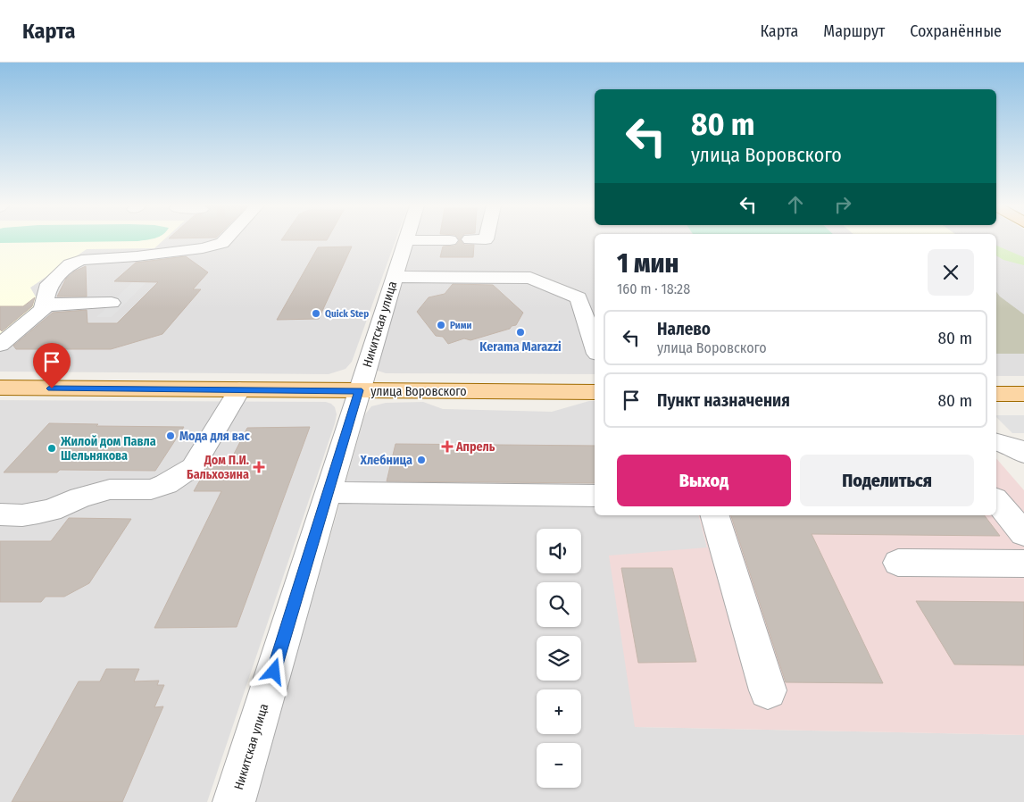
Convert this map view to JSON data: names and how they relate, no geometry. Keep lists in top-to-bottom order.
{
  "streets": {
    "main road": ["улица Воровского"],
    "street": ["Никитская улица"]
  },
  "crossings": [
    ["Никитская улица", "улица Воровского"]
  ],
  "places": {
    "other": [
      "Quick Step",
      "Рими",
      "Kerama Marazzi",
      "Мода для вас",
      "Жилой дом Павла Шельнякова",
      "Хлебница"
    ],
    "health": ["Апрель", "Дом П.И. Бальхозина"]
  },
  "page": {
    "header": "Карта",
    "nav": ["Карта", "Маршрут", "Сохранённые"],
    "turn": ["80 m", "улица Воровского"],
    "heading": ["1 мин", "160 m · 18:28"],
    "list": [
      {
        "name": "Налево",
        "note": "улица Воровского",
        "value": "80 m"
      },
      {
        "name": "Пункт назначения",
        "value": "80 m"
      }
    ],
    "buttons": ["Выход", "Поделиться"],
    "map_buttons": ["+", "−"]
  }
}
